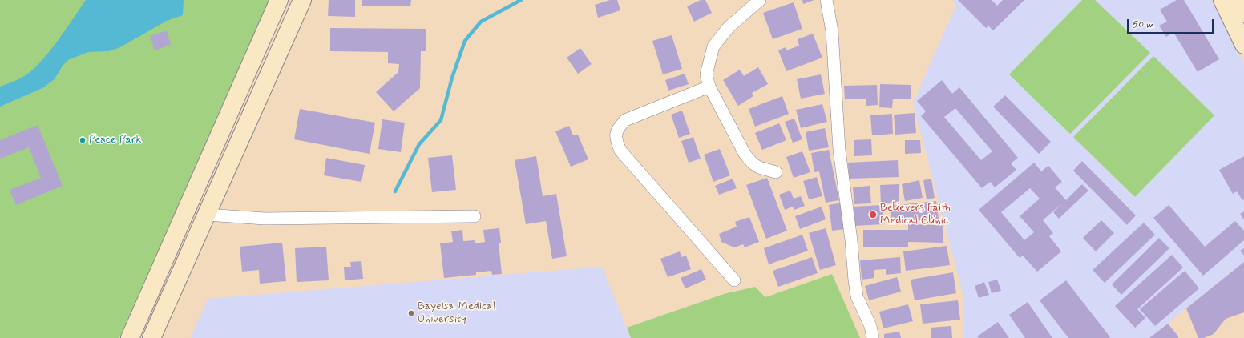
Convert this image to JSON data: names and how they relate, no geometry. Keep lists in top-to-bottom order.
{
  "places": ["Peace Park", "Believers Faith Medical Clinic", "Bayelsa Medical University"],
  "scale_bar": "50 m"
}
